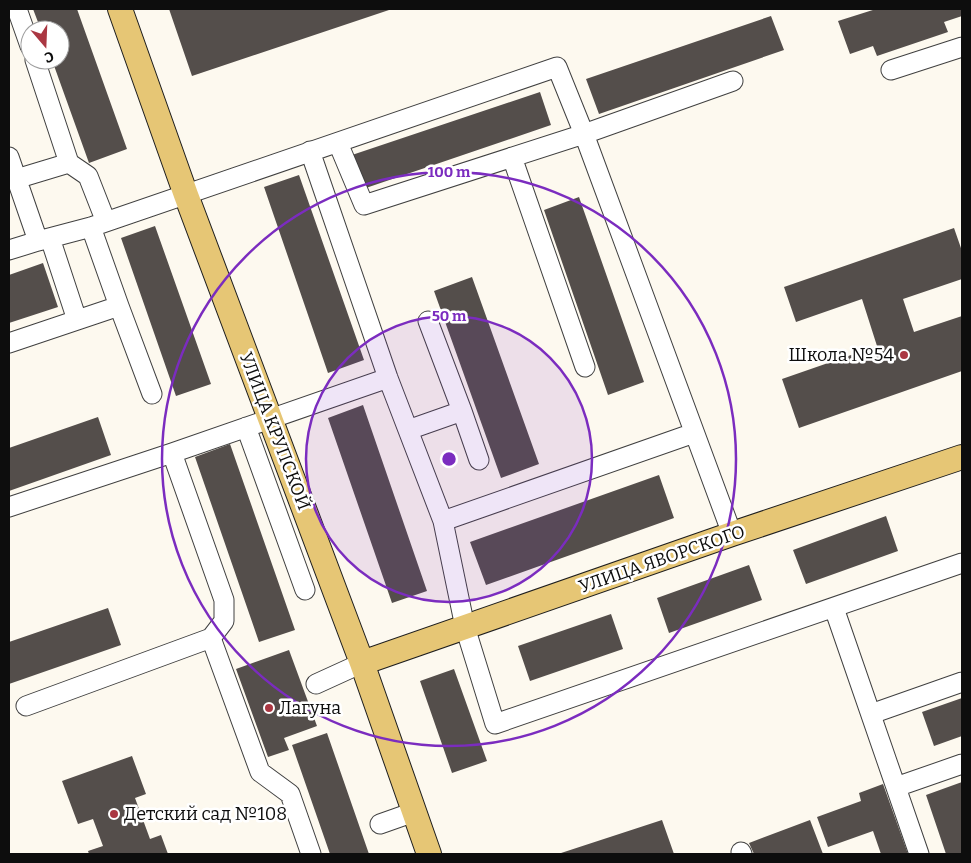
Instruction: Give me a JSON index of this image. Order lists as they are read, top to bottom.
{
  "streets": {
    "main road": ["УЛИЦА КРУПСКОЙ", "УЛИЦА ЯВОРСКОГО"]
  },
  "crossings": [
    ["УЛИЦА КРУПСКОЙ", "УЛИЦА ЯВОРСКОГО"]
  ],
  "places": ["Школа №54", "Лагуна", "Детский сад №108"],
  "north": "bottom",
  "rings": ["100 m", "50 m"]
}
